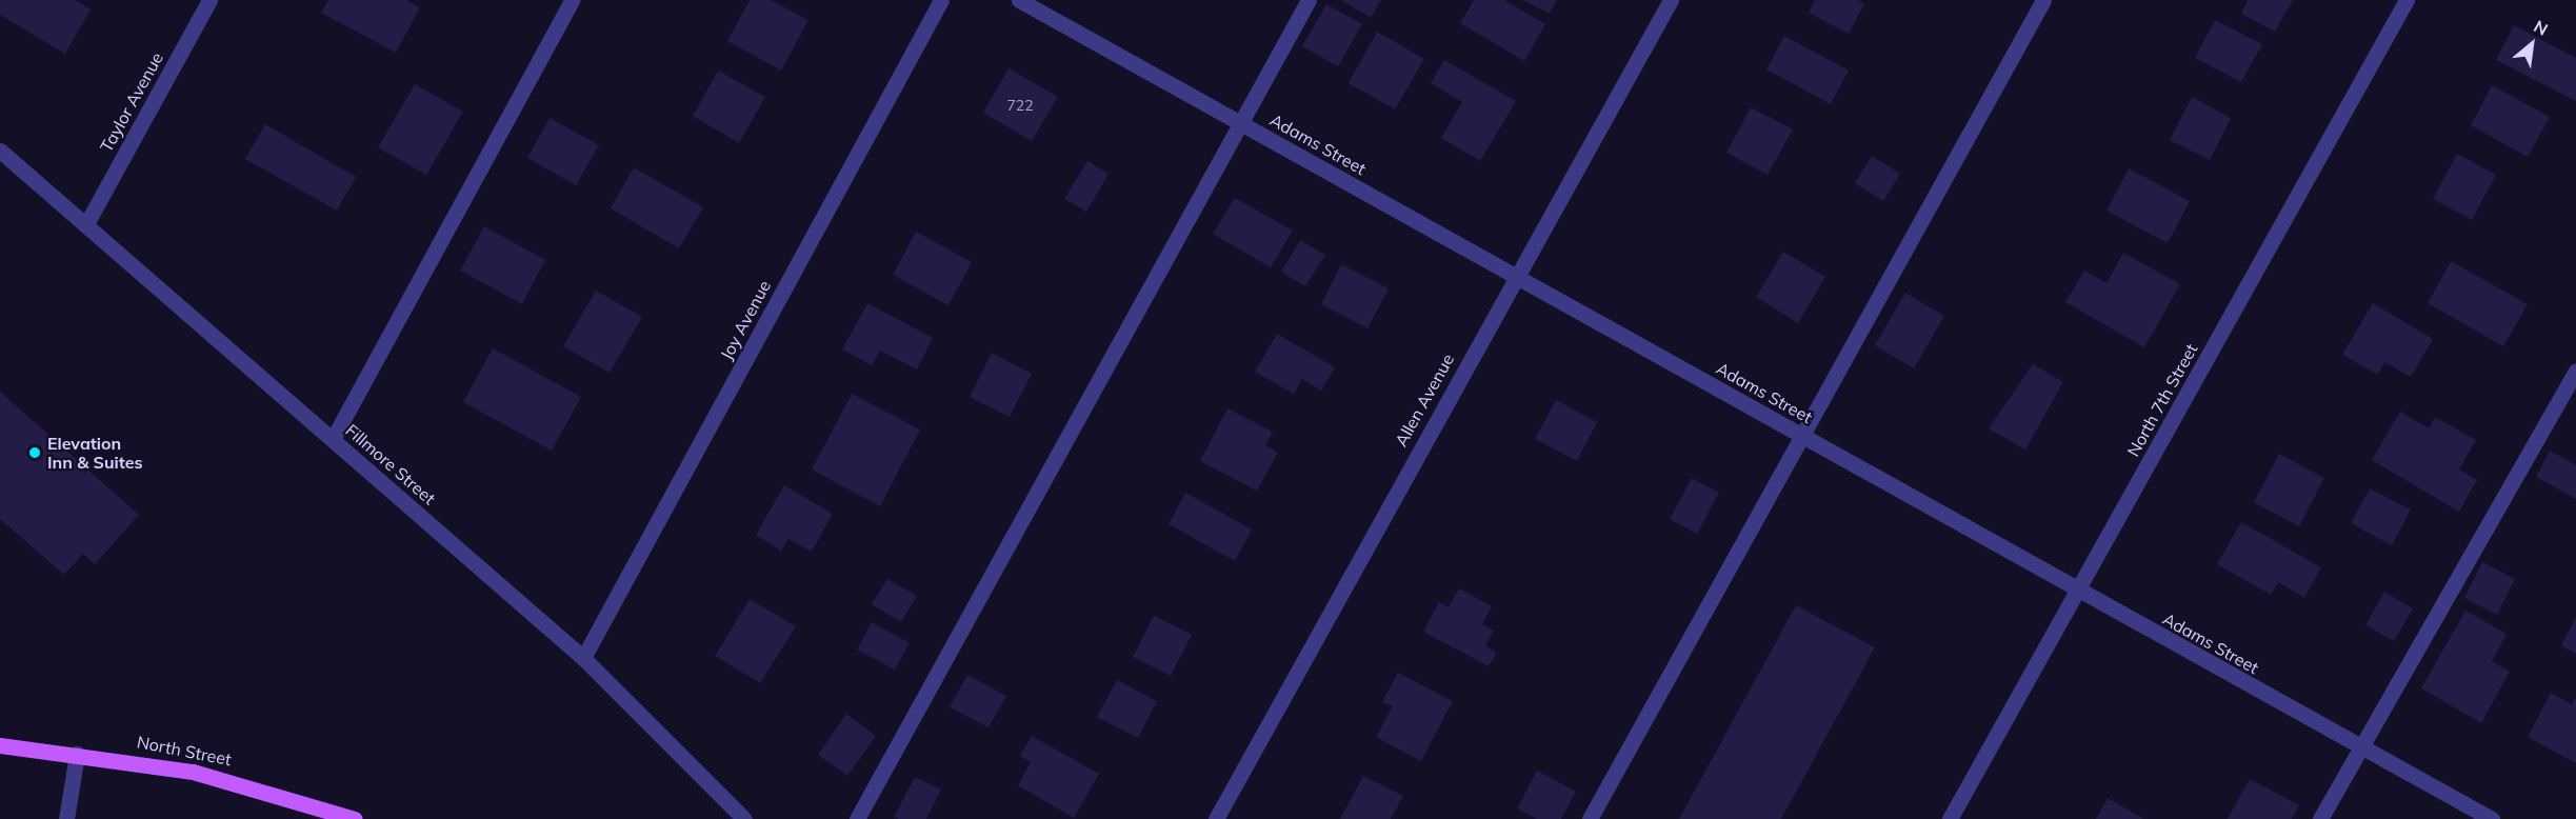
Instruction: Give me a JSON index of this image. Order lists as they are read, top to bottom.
{
  "streets": {
    "main road": ["North Street"],
    "street": [
      "Taylor Avenue",
      "Adams Street",
      "Joy Avenue",
      "Allen Avenue",
      "North 7th Street",
      "Fillmore Street"
    ]
  },
  "crossings": [
    ["Taylor Avenue", "Fillmore Street"],
    ["Adams Street", "Allen Avenue"],
    ["Adams Street", "North 7th Street"],
    ["Joy Avenue", "Fillmore Street"]
  ],
  "places": ["Elevation Inn & Suites"],
  "house_numbers": ["722"],
  "north": "top right"
}
